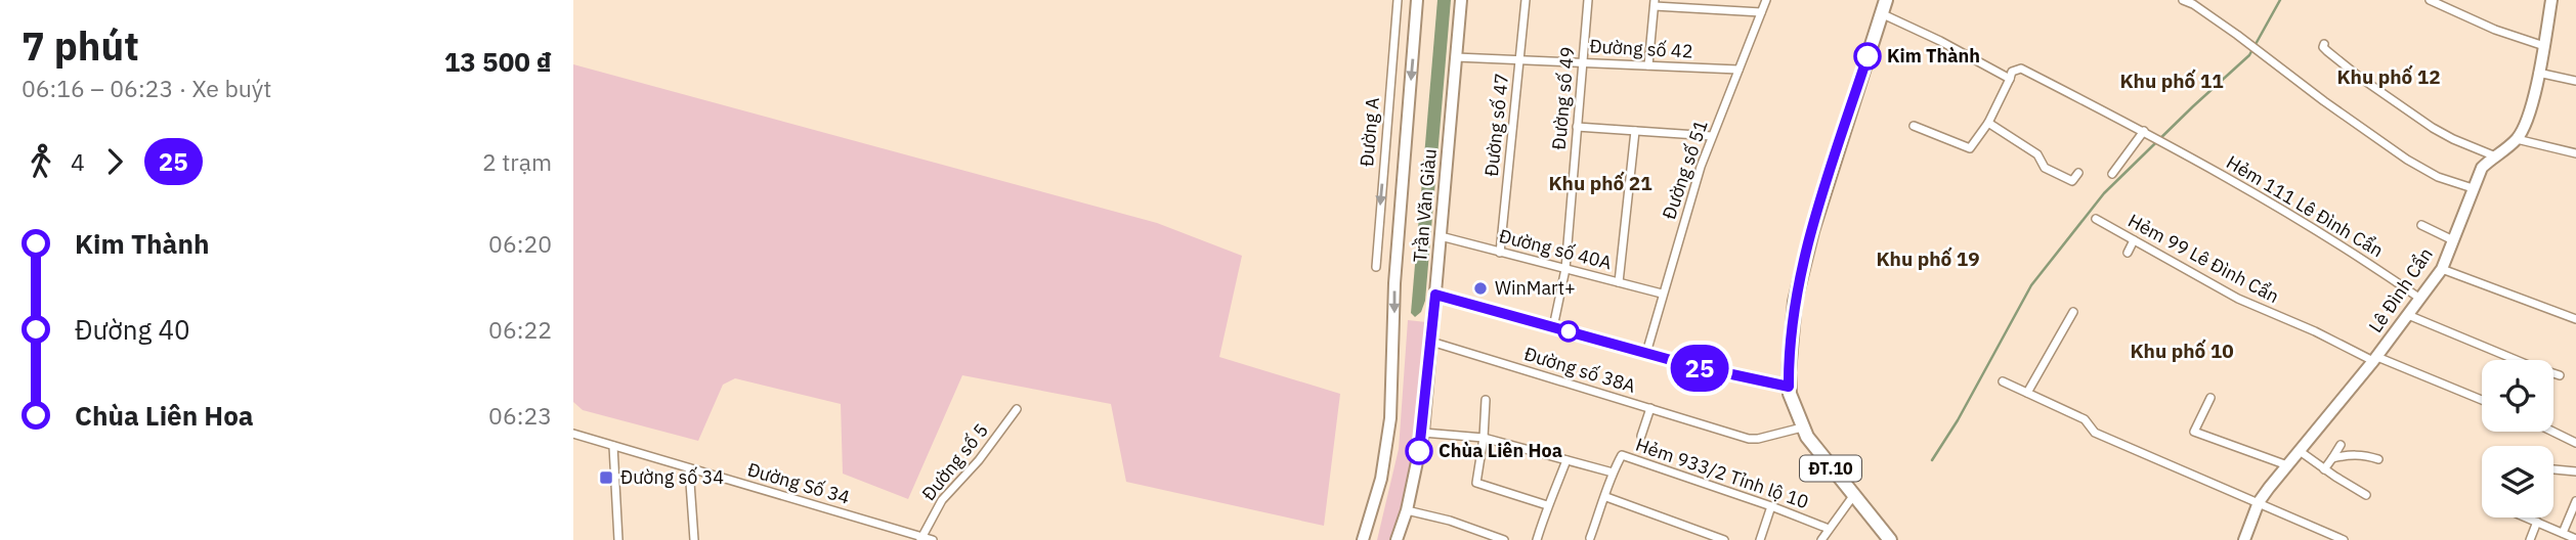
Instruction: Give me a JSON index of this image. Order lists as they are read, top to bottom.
{
  "streets": {
    "main road": ["Trần Văn Giàu", "Lê Đình Cẩn", "ĐT.10"],
    "street": [
      "Đường số 42",
      "Đường số 49",
      "Đường số 47",
      "Đường A",
      "Đường số 51",
      "Hẻm 111 Lê Đình Cẩn",
      "Đường số 40A",
      "Hẻm 99 Lê Đình Cẩn",
      "Đường số 38A",
      "Đường số 5",
      "Hẻm 933/2 Tỉnh lộ 10",
      "Đường Số 34"
    ]
  },
  "crossings": [
    ["Đường số 42", "Đường số 49"],
    ["Đường số 42", "Đường số 47"],
    ["Đường số 42", "Đường số 51"],
    ["Đường số 42", "Trần Văn Giàu"],
    ["Đường số 49", "Đường số 40A"],
    ["Đường số 47", "Đường số 40A"],
    ["Đường số 51", "Đường số 40A"],
    ["Trần Văn Giàu", "Đường số 40A"],
    ["Trần Văn Giàu", "Đường số 38A"],
    ["Hẻm 111 Lê Đình Cẩn", "Lê Đình Cẩn"],
    ["Hẻm 99 Lê Đình Cẩn", "Lê Đình Cẩn"],
    ["Đường số 38A", "ĐT.10"],
    ["Đường số 5", "Đường Số 34"]
  ],
  "one_way": ["Đường A"],
  "districts": [
    "Khu phố 12",
    "Khu phố 11",
    "Khu phố 21",
    "Khu phố 19",
    "Khu phố 10"
  ],
  "places": {
    "other": ["Kim Thành", "WinMart+", "Chùa Liên Hoa"],
    "transit": ["Đường số 34"]
  },
  "lines": ["bus line 25"],
  "page": {
    "heading": ["7 phút", "06:16 – 06:23 · Xe buýt", "13 500 ₫"],
    "on_map": "25",
    "legs": ["4", "25", "2 trạm"],
    "list": [
      {
        "name": "Kim Thành",
        "value": "06:20"
      },
      {
        "name": "Đường 40",
        "value": "06:22"
      },
      {
        "name": "Chùa Liên Hoa",
        "value": "06:23"
      }
    ]
  }
}
